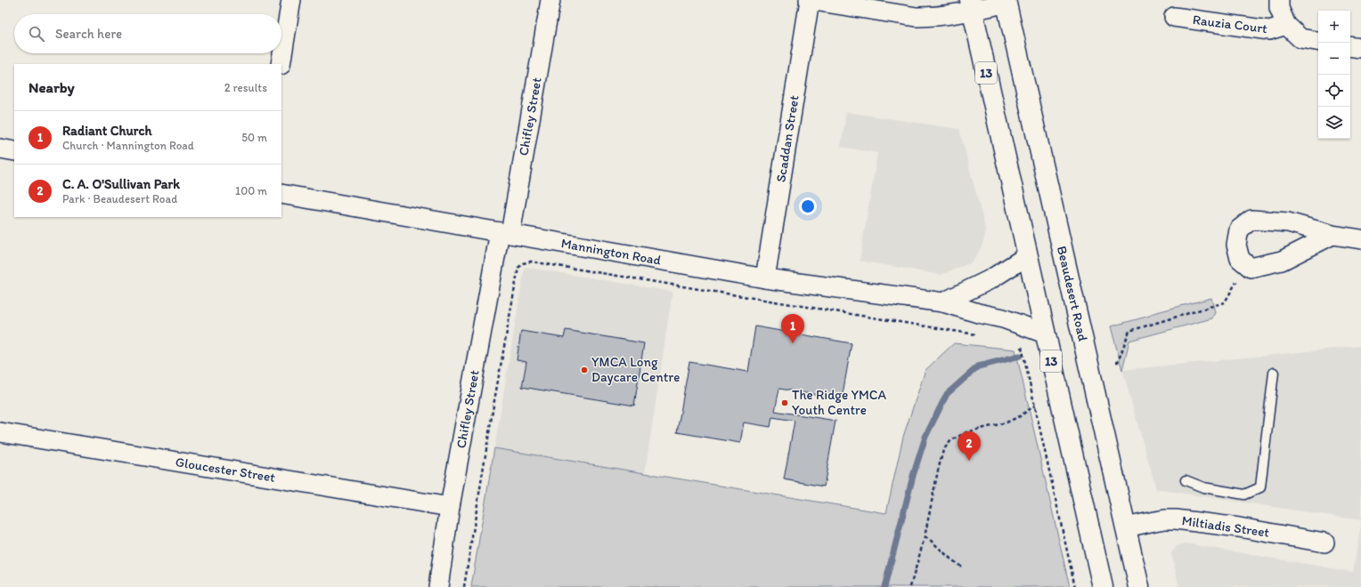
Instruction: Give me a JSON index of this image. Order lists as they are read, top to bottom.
{
  "streets": {
    "highway": ["13", "Beaudesert Road"],
    "street": [
      "Rauzia Court",
      "Chifley Street",
      "Scaddan Street",
      "Mannington Road",
      "Gloucester Street",
      "Miltiadis Street"
    ]
  },
  "crossings": [
    ["13", "Mannington Road"],
    ["Chifley Street", "Mannington Road"],
    ["Chifley Street", "Gloucester Street"],
    ["Scaddan Street", "Mannington Road"],
    ["Beaudesert Road", "Miltiadis Street"]
  ],
  "places": ["YMCA Long Daycare Centre", "The Ridge YMCA Youth Centre"],
  "page": {
    "map_buttons": ["+", "−"],
    "search": "Search here",
    "heading": ["Nearby", "2 results"],
    "list": [
      {
        "mark": "1",
        "name": "Radiant Church",
        "note": "Church · Mannington Road",
        "value": "50 m"
      },
      {
        "mark": "2",
        "name": "C. A. O'Sullivan Park",
        "note": "Park · Beaudesert Road",
        "value": "100 m"
      }
    ],
    "pins": ["1", "2"]
  }
}
